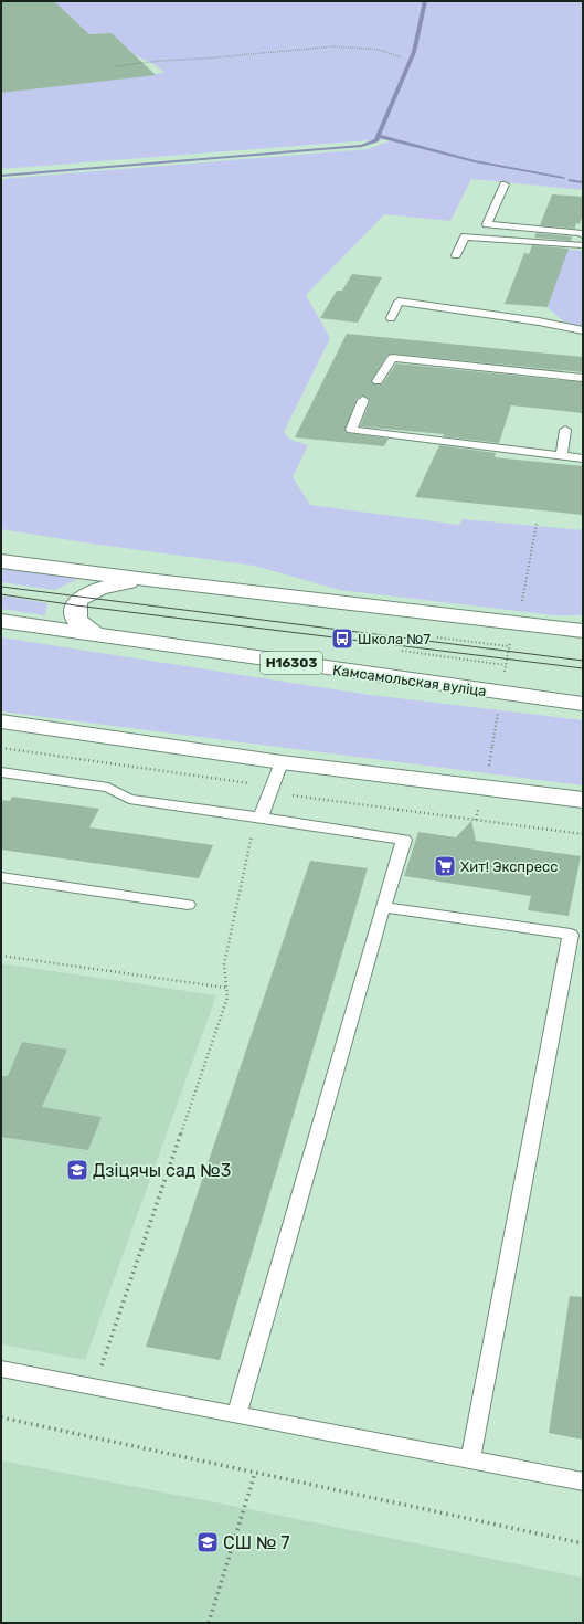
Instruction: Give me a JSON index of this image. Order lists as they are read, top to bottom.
{
  "streets": {
    "main road": ["Н16303", "Камсамольская вуліца"]
  },
  "places": {
    "bus stop": ["Школа №7"],
    "supermarket": ["Хит! Экспресс"],
    "school or university": ["Дзіцячы сад №3", "СШ № 7"]
  }
}
